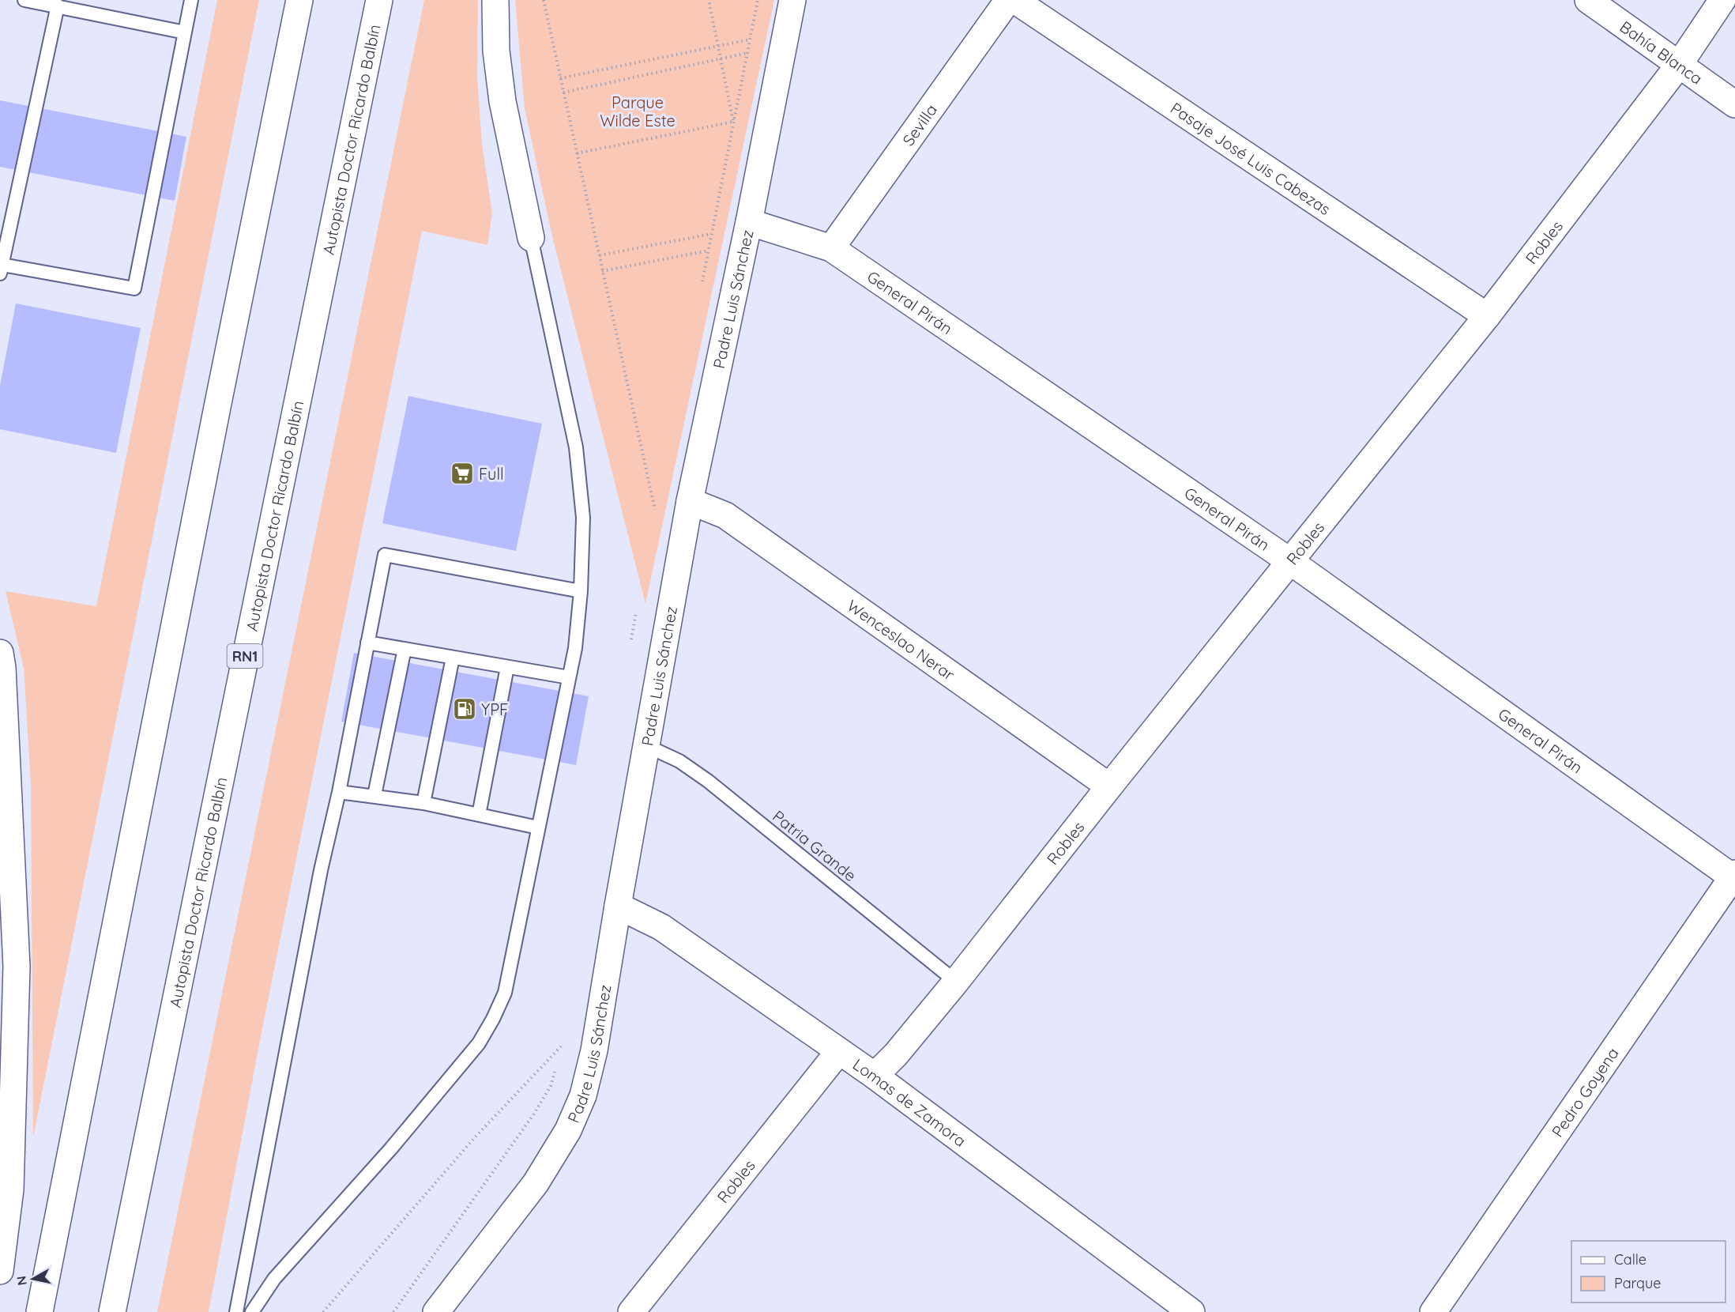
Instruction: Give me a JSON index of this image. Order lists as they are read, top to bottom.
{
  "streets": {
    "main road": [
      "Bahía Blanca",
      "Sevilla",
      "Autopista Doctor Ricardo Balbín",
      "Pasaje José Luis Cabezas",
      "Robles",
      "Padre Luis Sánchez",
      "General Pirán",
      "Wenceslao Nerar",
      "RN1",
      "Pedro Goyena",
      "Lomas de Zamora"
    ],
    "lane": ["Patria Grande"]
  },
  "crossings": [
    ["Bahía Blanca", "Robles"],
    ["Sevilla", "General Pirán"],
    ["Pasaje José Luis Cabezas", "Robles"],
    ["Robles", "General Pirán"],
    ["Robles", "Wenceslao Nerar"],
    ["Robles", "Patria Grande"],
    ["Robles", "Lomas de Zamora"],
    ["Padre Luis Sánchez", "General Pirán"],
    ["Padre Luis Sánchez", "Wenceslao Nerar"],
    ["Padre Luis Sánchez", "Patria Grande"],
    ["Padre Luis Sánchez", "Lomas de Zamora"],
    ["General Pirán", "Pedro Goyena"]
  ],
  "parks": ["Parque Wilde Este"],
  "places": {
    "supermarket": ["Full"],
    "fuel station": ["YPF"]
  },
  "legend": ["Calle", "Parque"],
  "north": "left"
}
